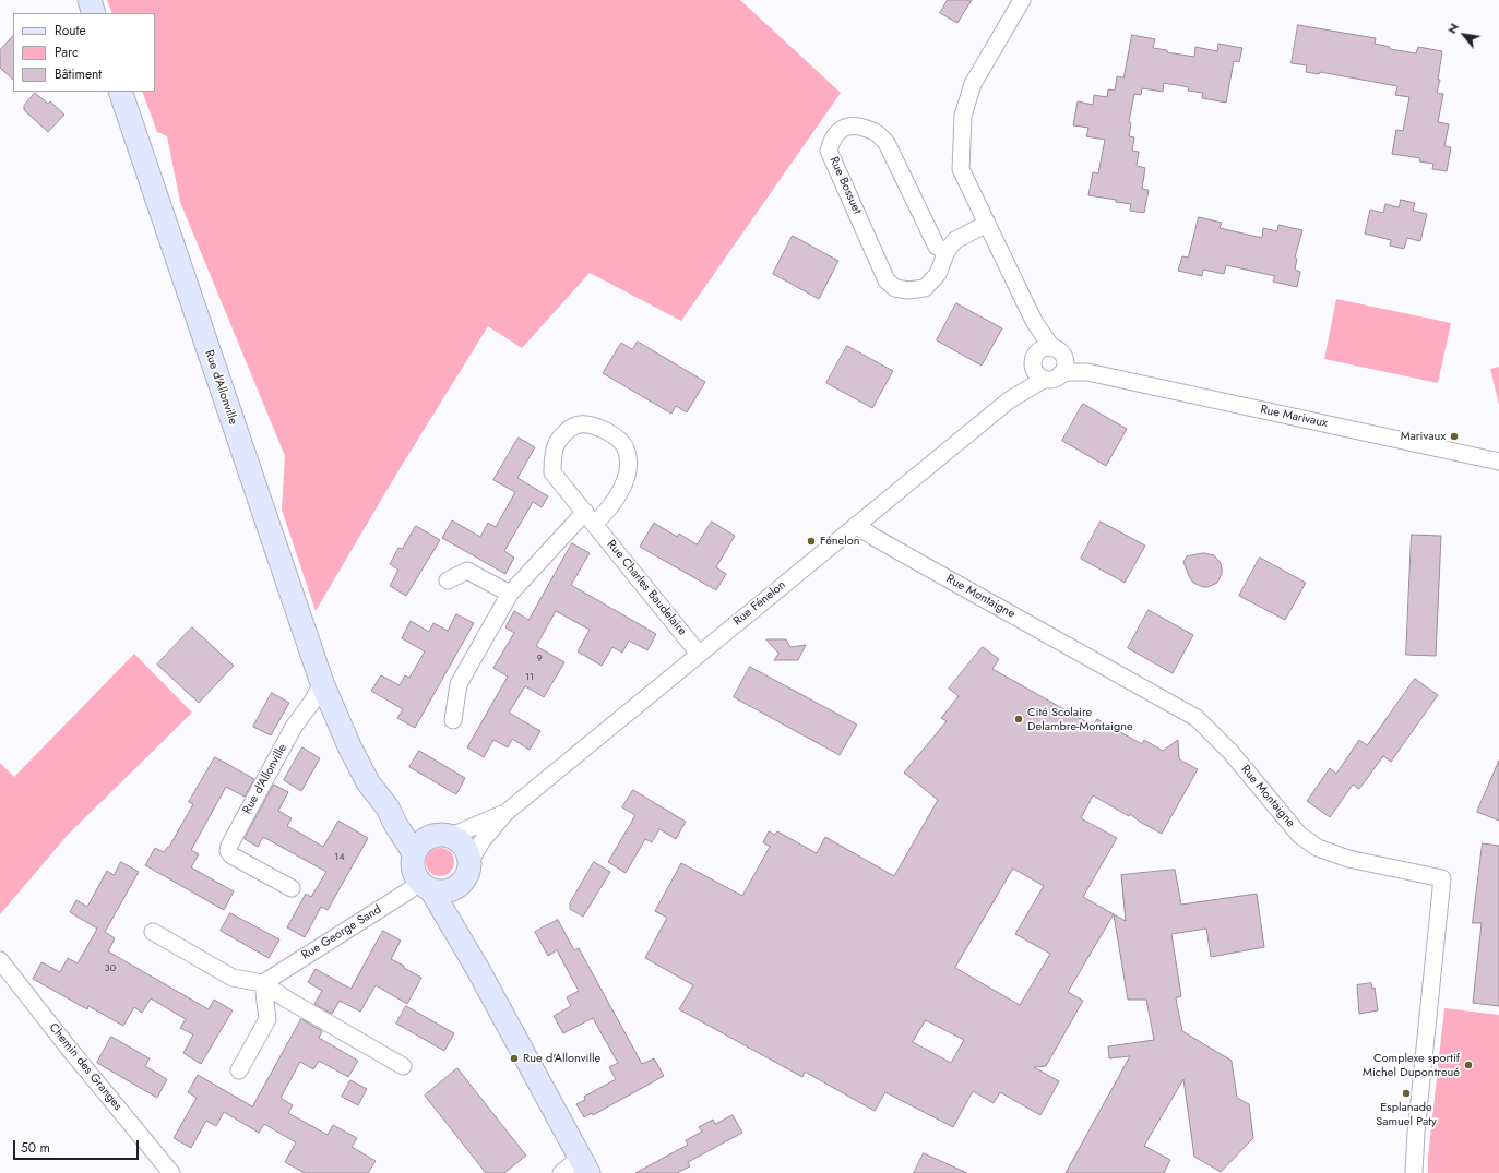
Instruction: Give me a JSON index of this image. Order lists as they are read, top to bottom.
{
  "streets": {
    "main road": ["Rue d'Allonville"],
    "street": [
      "Rue Bossuet",
      "Rue Marivaux",
      "Rue Charles Baudelaire",
      "Rue Montaigne",
      "Rue Fénelon",
      "Rue George Sand",
      "Chemin des Granges"
    ]
  },
  "crossings": [
    ["Rue d'Allonville", "Rue Fénelon"],
    ["Rue d'Allonville", "Rue George Sand"],
    ["Rue Marivaux", "Rue Fénelon"],
    ["Rue Charles Baudelaire", "Rue Fénelon"],
    ["Rue Montaigne", "Rue Fénelon"],
    ["Rue Fénelon", "Rue George Sand"]
  ],
  "places": [
    "Marivaux",
    "Fénelon",
    "Cité Scolaire Delambre-Montaigne",
    "Rue d'Allonville",
    "Complexe sportif Michel Dupontreué",
    "Esplanade Samuel Paty"
  ],
  "house_numbers": [
    "9",
    "11",
    "14",
    "30"
  ],
  "legend": ["Route", "Parc", "Bâtiment"],
  "scale_bar": "50 m",
  "north": "top left"
}
